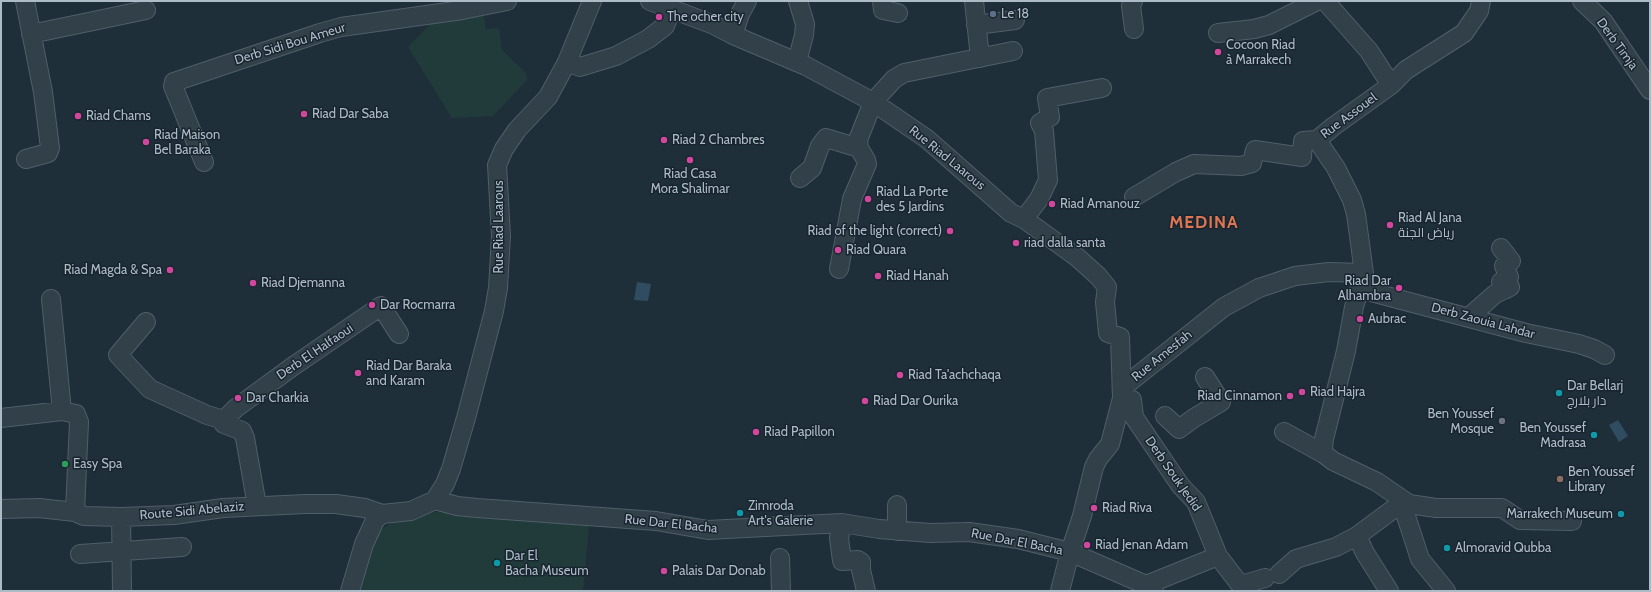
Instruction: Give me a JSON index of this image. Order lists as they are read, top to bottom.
{
  "streets": {
    "street": [
      "Derb Sidi Bou Ameur",
      "Derb Timja",
      "Rue Assouel",
      "Rue Riad Laarous",
      "Derb Zaouia Lahdar",
      "Derb El Halfaoui",
      "Rue Amesfah",
      "Derb Souk Jedid",
      "Route Sidi Abelaziz",
      "Rue Dar El Bacha"
    ]
  },
  "crossings": [
    ["Rue Assouel", "Derb Zaouia Lahdar"],
    ["Rue Assouel", "Rue Amesfah"],
    ["Rue Riad Laarous", "Rue Amesfah"],
    ["Rue Riad Laarous", "Derb Souk Jedid"],
    ["Rue Riad Laarous", "Rue Dar El Bacha"],
    ["Derb Zaouia Lahdar", "Rue Amesfah"],
    ["Rue Amesfah", "Derb Souk Jedid"]
  ],
  "districts": ["MEDINA"],
  "places": [
    "Le 18",
    "The ocher city",
    "Cocoon Riad à Marrakech",
    "Riad Dar Saba",
    "Riad Chams",
    "Riad 2 Chambres",
    "Riad Maison Bel Baraka",
    "Riad Casa Mora Shalimar",
    "Riad La Porte des 5 Jardins",
    "Riad Amanouz",
    "Riad Al Jana رياض الجنة",
    "Riad of the light (correct)",
    "riad dalla santa",
    "Riad Quara",
    "Riad Magda & Spa",
    "Riad Hanah",
    "Riad Djemanna",
    "Riad Dar Alhambra",
    "Dar Rocmarra",
    "Aubrac",
    "Riad Dar Baraka and Karam",
    "Riad Ta'achchaqa",
    "Riad Hajra",
    "Dar Bellarj دار بلارج",
    "Riad Cinnamon",
    "Dar Charkia",
    "Riad Dar Ourika",
    "Ben Youssef Mosque",
    "Riad Papillon",
    "Ben Youssef Madrasa",
    "Easy Spa",
    "Ben Youssef Library",
    "Riad Riva",
    "Zimroda Art's Galerie",
    "Marrakech Museum",
    "Riad Jenan Adam",
    "Almoravid Qubba",
    "Dar El Bacha Museum",
    "Palais Dar Donab"
  ]
}
